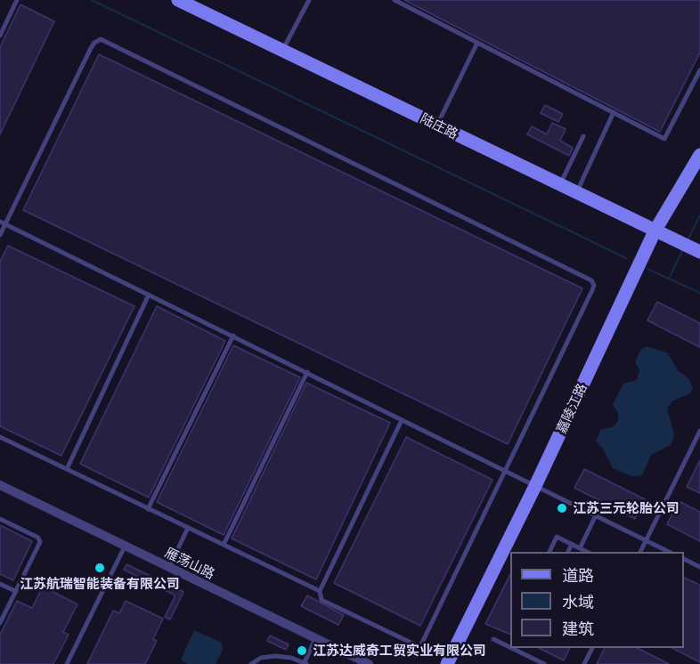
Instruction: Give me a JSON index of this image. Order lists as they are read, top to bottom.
{
  "streets": {
    "street": ["陆庄路", "嘉陵江路", "雁荡山路"]
  },
  "crossings": [
    ["陆庄路", "嘉陵江路"]
  ],
  "places": ["江苏三元轮胎公司", "江苏航瑞智能装备有限公司", "江苏达威奇工贸实业有限公司"],
  "legend": ["道路", "水域", "建筑"]
}
